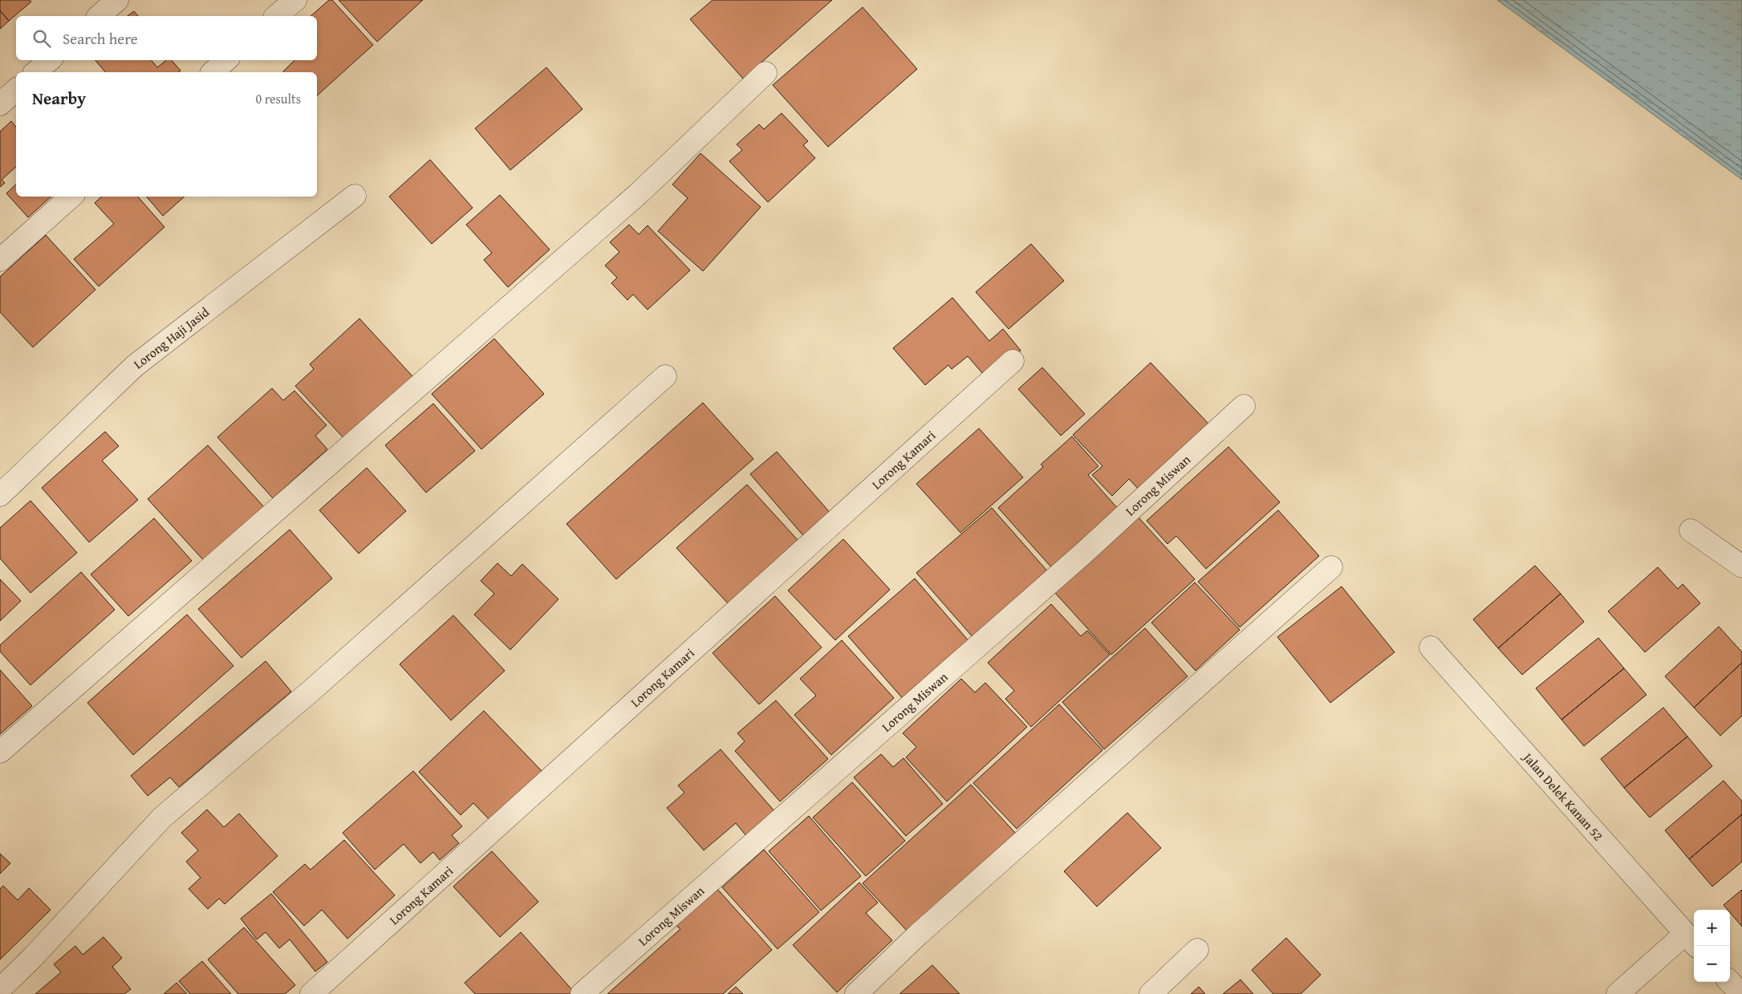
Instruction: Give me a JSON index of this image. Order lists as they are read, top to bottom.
{
  "streets": {
    "street": [
      "Lorong Haji Jasid",
      "Lorong Kamari",
      "Lorong Miswan",
      "Jalan Delek Kanan 52"
    ]
  },
  "page": {
    "search": "Search here",
    "heading": ["Nearby", "0 results"],
    "map_buttons": ["+", "−"]
  }
}
